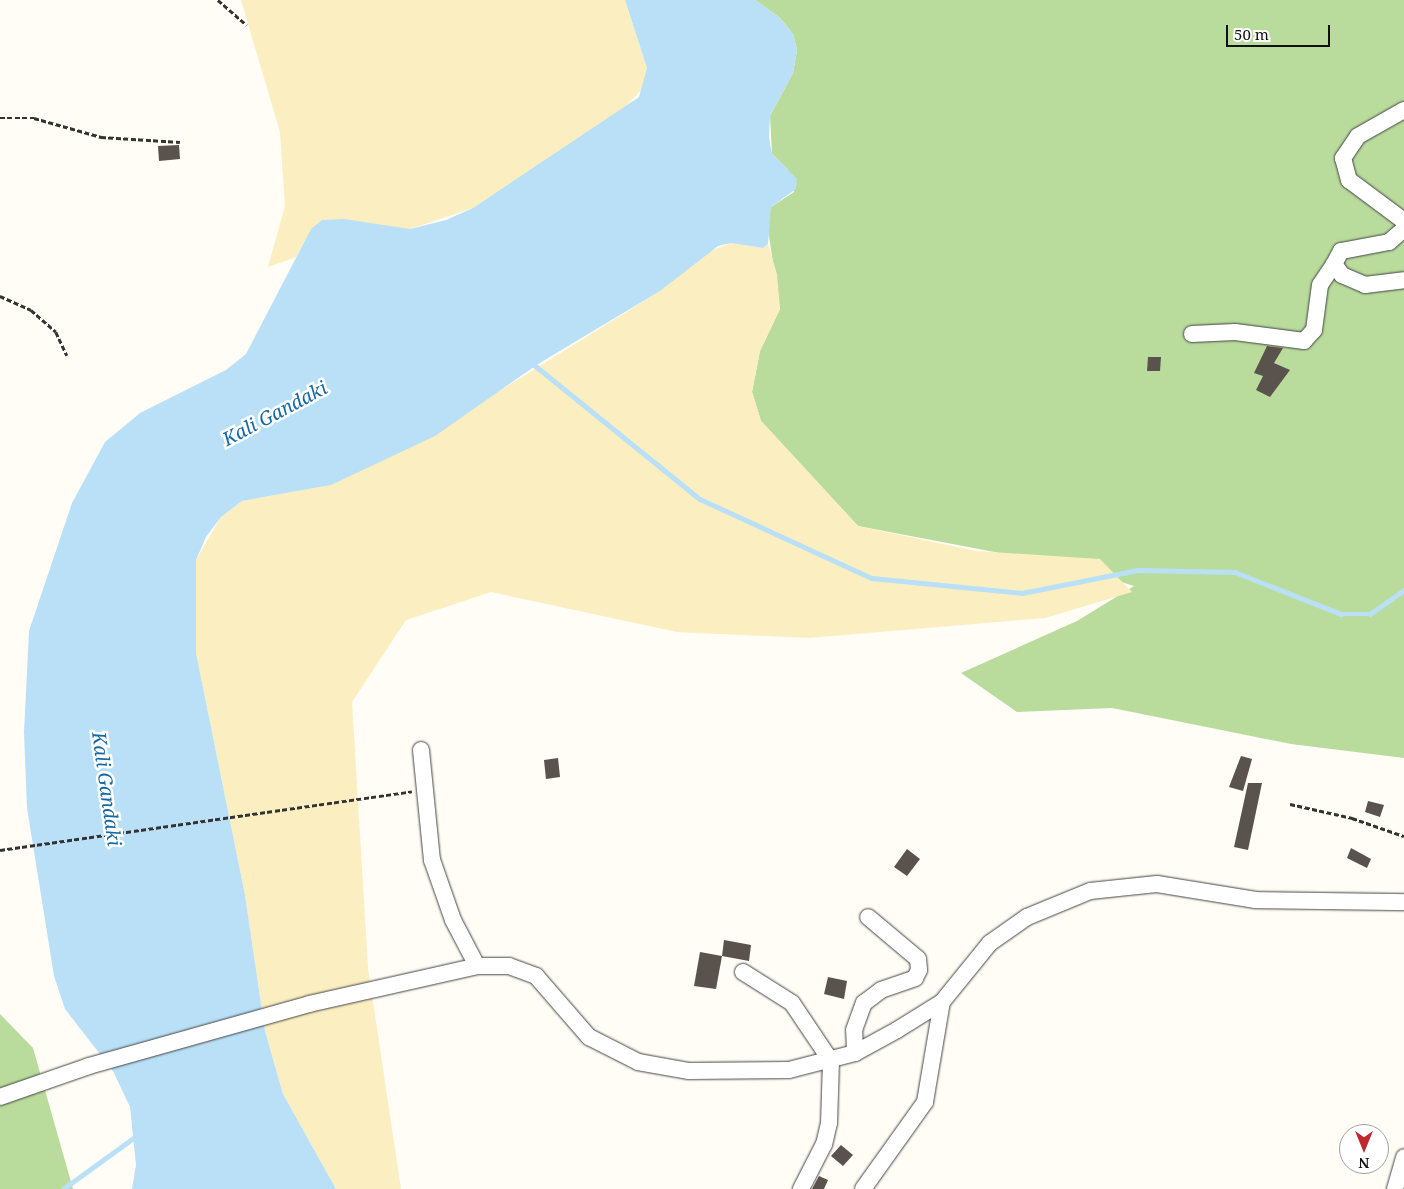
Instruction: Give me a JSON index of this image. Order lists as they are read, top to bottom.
{
  "water": ["Kali Gandaki"],
  "scale_bar": "50 m",
  "north": "bottom"
}
